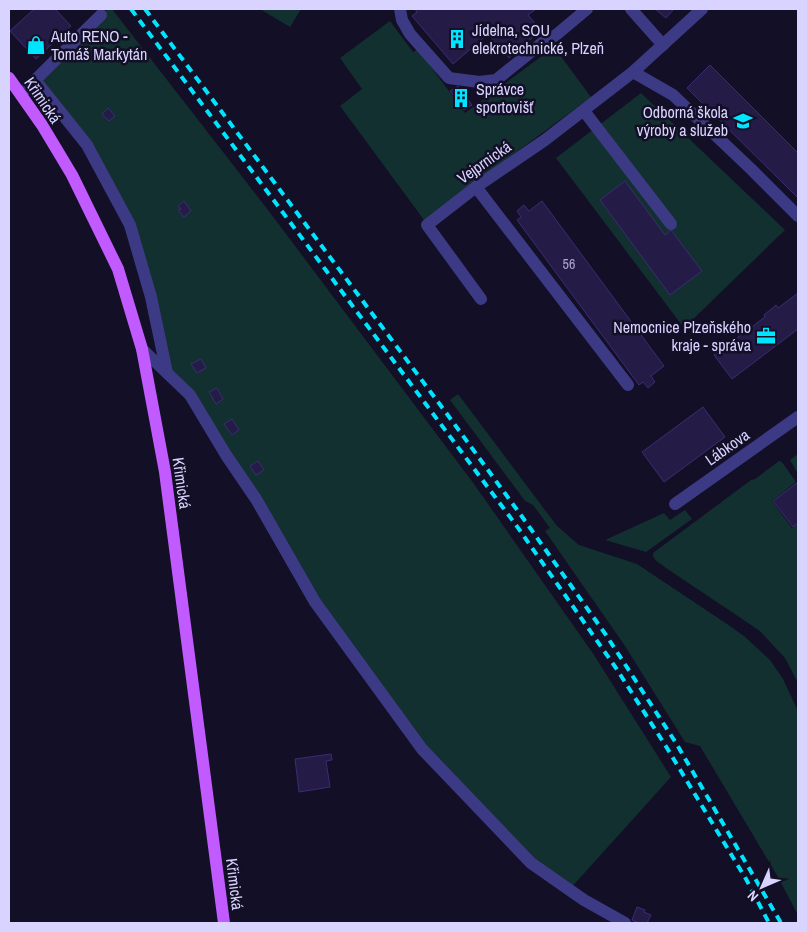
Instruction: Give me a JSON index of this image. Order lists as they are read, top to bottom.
{
  "streets": {
    "main road": ["Křimická"],
    "street": ["Vejprnická", "Lábkova"]
  },
  "places": {
    "building": ["Jídelna, SOU elekrotechnické, Plzeň", "Správce sportovišť"],
    "shop": ["Auto RENO - Tomáš Markytán"],
    "school or university": ["Odborná škola výroby a služeb"],
    "office": ["Nemocnice Plzeňského kraje - správa"]
  },
  "house_numbers": ["56"],
  "north": "bottom left"
}
